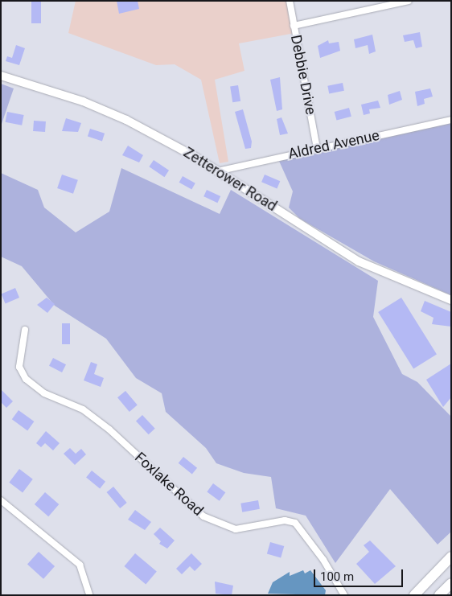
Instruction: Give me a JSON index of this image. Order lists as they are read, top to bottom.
{
  "streets": {
    "street": [
      "Debbie Drive",
      "Aldred Avenue",
      "Zetterower Road",
      "Foxlake Road"
    ]
  },
  "crossings": [
    ["Debbie Drive", "Aldred Avenue"],
    ["Aldred Avenue", "Zetterower Road"]
  ],
  "scale_bar": "100 m"
}
